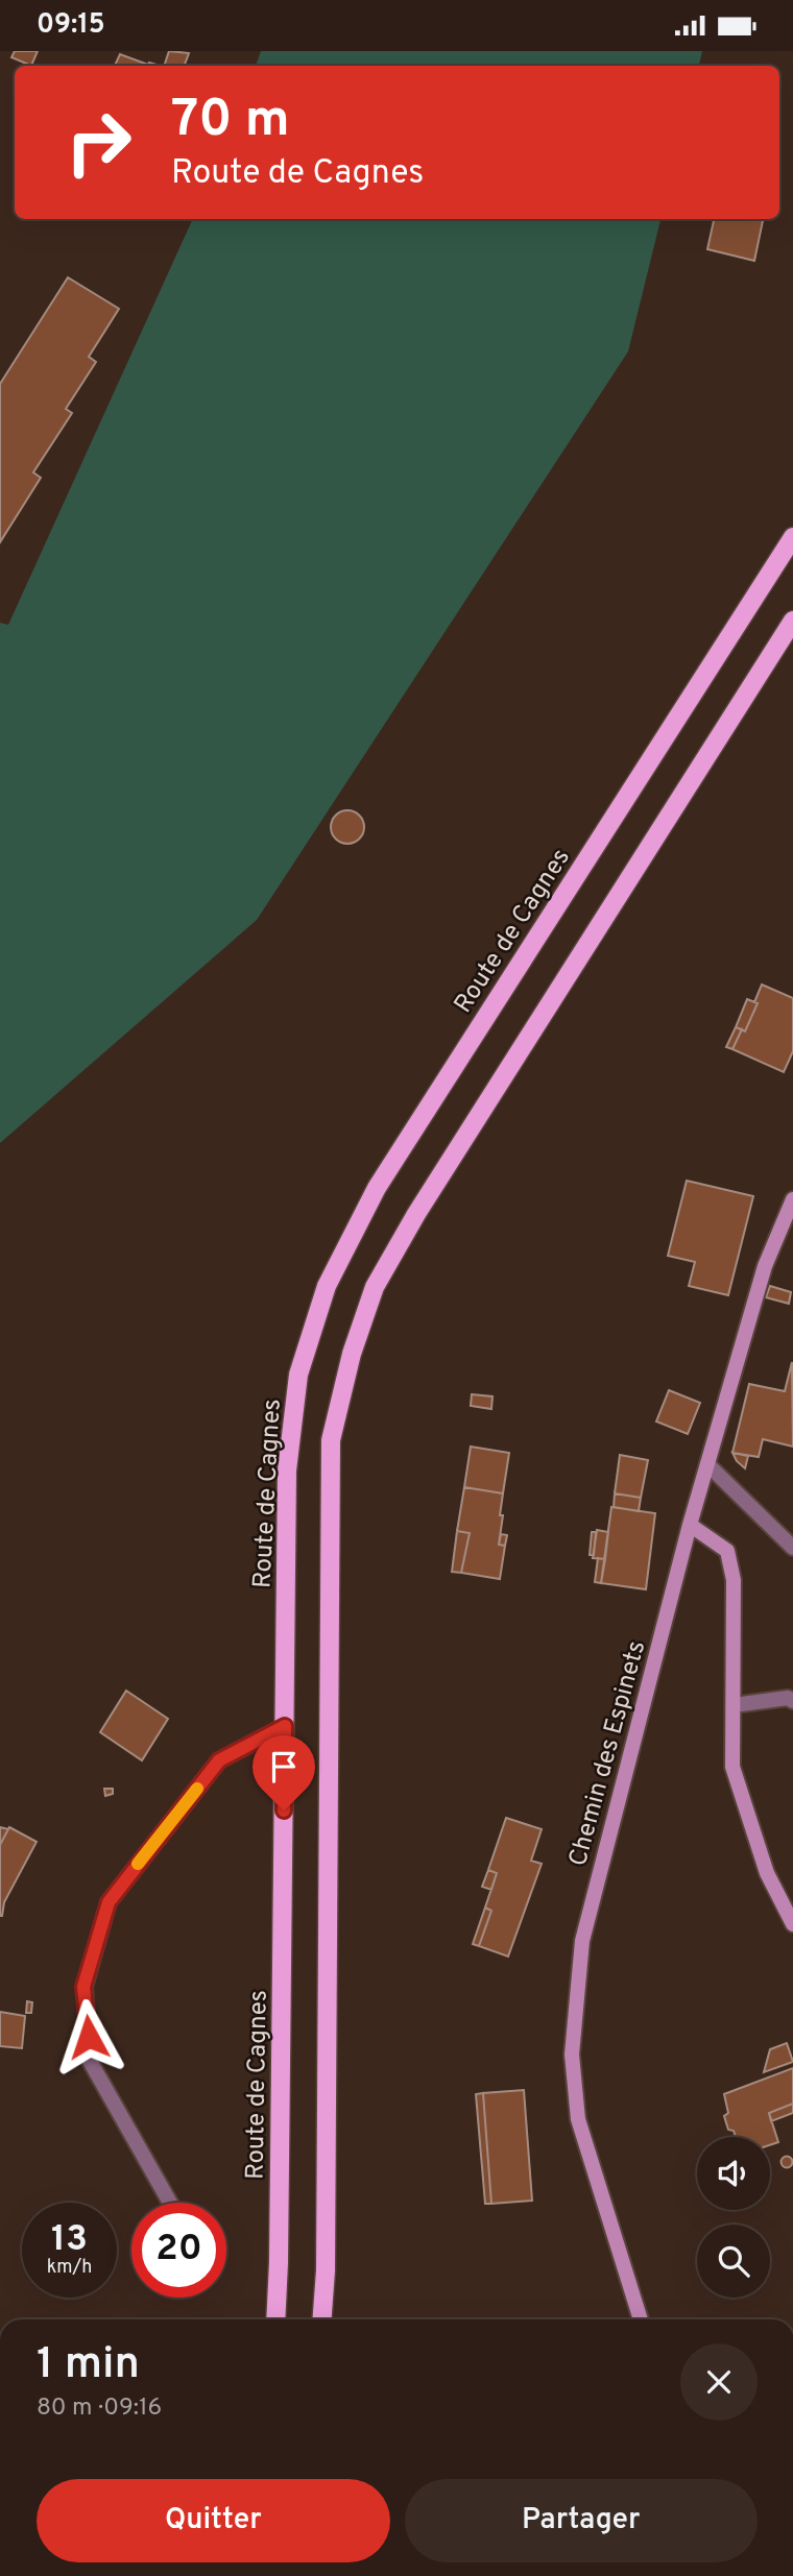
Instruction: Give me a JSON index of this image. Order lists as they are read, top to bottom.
{
  "streets": {
    "main road": ["Route de Cagnes"],
    "street": ["Chemin des Espinets"]
  },
  "page": {
    "status": "09:15",
    "turn": ["70 m", "Route de Cagnes"],
    "speed": "13 km/h",
    "limit": "20",
    "heading": ["1 min", "80 m · 09:16"],
    "buttons": ["Quitter", "Partager"]
  }
}
